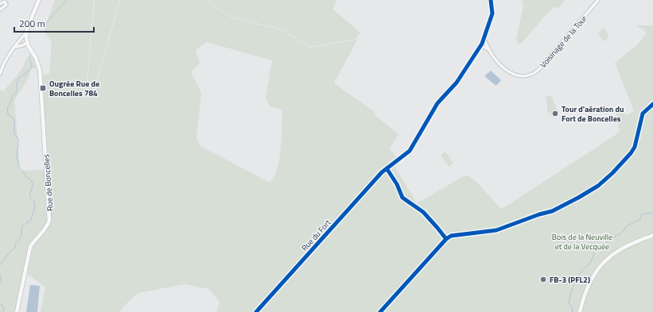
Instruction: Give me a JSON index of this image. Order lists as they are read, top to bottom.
{
  "streets": {
    "main road": ["Rue de Boncelles"],
    "street": ["Voisinage de la Tour", "Rue du Fort"]
  },
  "crossings": [
    ["Voisinage de la Tour", "Rue du Fort"]
  ],
  "parks": ["Bois de la Neuville et de la Vecquée"],
  "places": {
    "transit": ["Ougrée Rue de Boncelles 784"],
    "other": ["Tour d'aération du Fort de Boncelles", "FB-3 (PFL2)"]
  },
  "scale_bar": "200 m"
}
